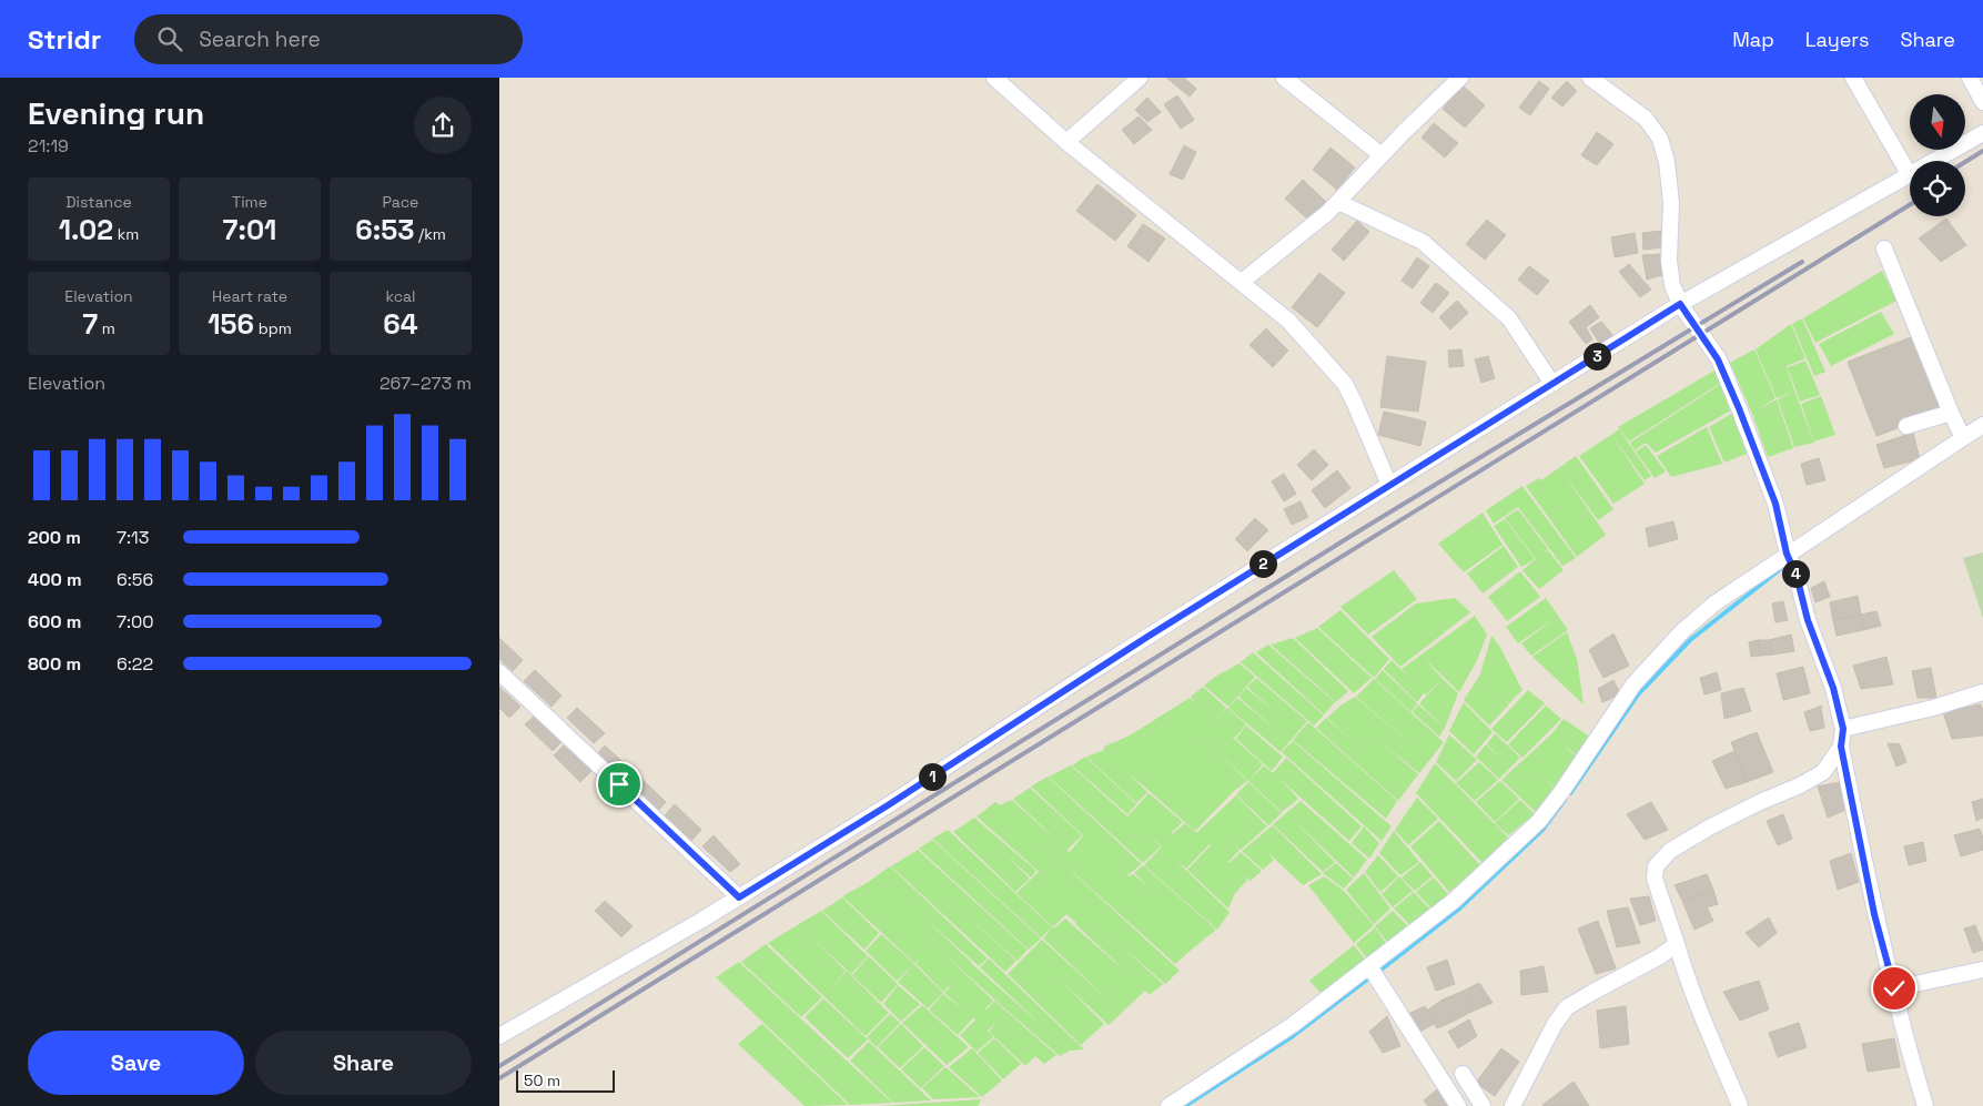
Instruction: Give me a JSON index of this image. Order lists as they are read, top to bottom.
{
  "scale_bar": "50 m",
  "north": "bottom",
  "page": {
    "header": "Stridr",
    "search": "Search here",
    "nav": ["Map", "Layers", "Share"],
    "heading": ["Evening run", "21:19"],
    "stats": [
      ["Distance", "1.02 km"],
      ["Time", "7:01"],
      ["Pace", "6:53 /km"],
      ["Elevation", "7 m"],
      ["Heart rate", "156 bpm"],
      ["kcal", "64"]
    ],
    "pins": [
      "3",
      "2",
      "4",
      "1"
    ],
    "chart": ["Elevation", "267–273 m"],
    "list": [
      {
        "name": "200 m",
        "note": "7:13"
      },
      {
        "name": "400 m",
        "note": "6:56"
      },
      {
        "name": "600 m",
        "note": "7:00"
      },
      {
        "name": "800 m",
        "note": "6:22"
      }
    ],
    "buttons": ["Save", "Share"],
    "scale": "50 m"
  }
}
